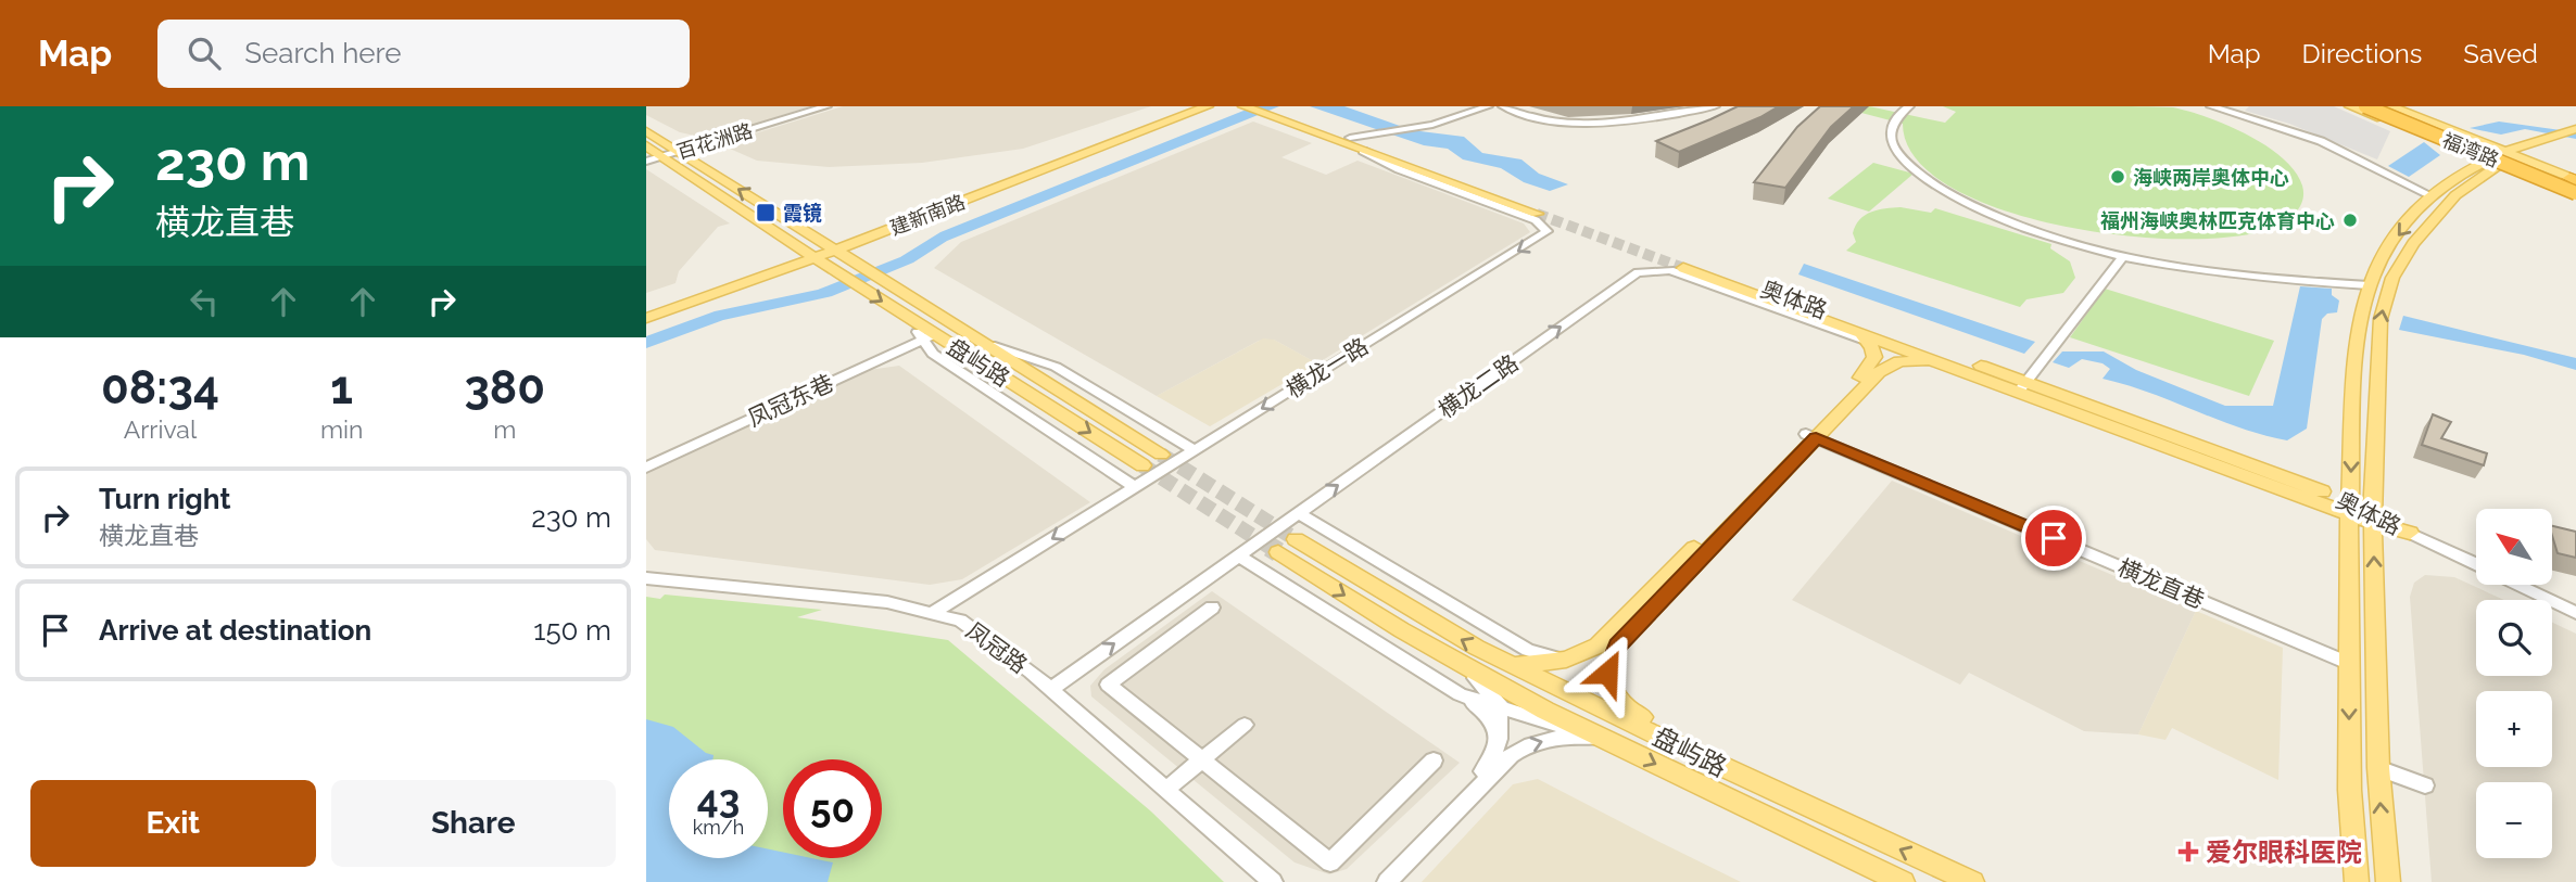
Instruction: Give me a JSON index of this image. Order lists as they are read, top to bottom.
{
  "streets": {
    "highway": ["福湾路"],
    "main road": ["建新南路", "奥体路", "盘屿路"],
    "street": [
      "百花洲路",
      "横龙一路",
      "横龙二路",
      "凤冠东巷",
      "横龙直巷",
      "凤冠路"
    ]
  },
  "crossings": [
    ["百花洲路", "盘屿路"],
    ["建新南路", "盘屿路"],
    ["奥体路", "横龙二路"],
    ["盘屿路", "凤冠东巷"],
    ["横龙一路", "凤冠路"],
    ["横龙二路", "凤冠路"]
  ],
  "one_way": ["横龙二路"],
  "places": {
    "other": ["海峡两岸奥体中心", "福州海峡奥林匹克体育中心"],
    "transit": ["霞镜"],
    "health": ["爱尔眼科医院"]
  },
  "north": "top left",
  "page": {
    "header": "Map",
    "search": "Search here",
    "nav": ["Map", "Directions", "Saved"],
    "turn": ["230 m", "横龙直巷"],
    "eta": [
      "08:34",
      "Arrival",
      "1",
      "min",
      "380",
      "m"
    ],
    "list": [
      {
        "name": "Turn right",
        "note": "横龙直巷",
        "value": "230 m"
      },
      {
        "name": "Arrive at destination",
        "value": "150 m"
      }
    ],
    "map_buttons": ["+", "−"],
    "speed": "43 km/h",
    "limit": "50",
    "buttons": ["Exit", "Share"]
  }
}
